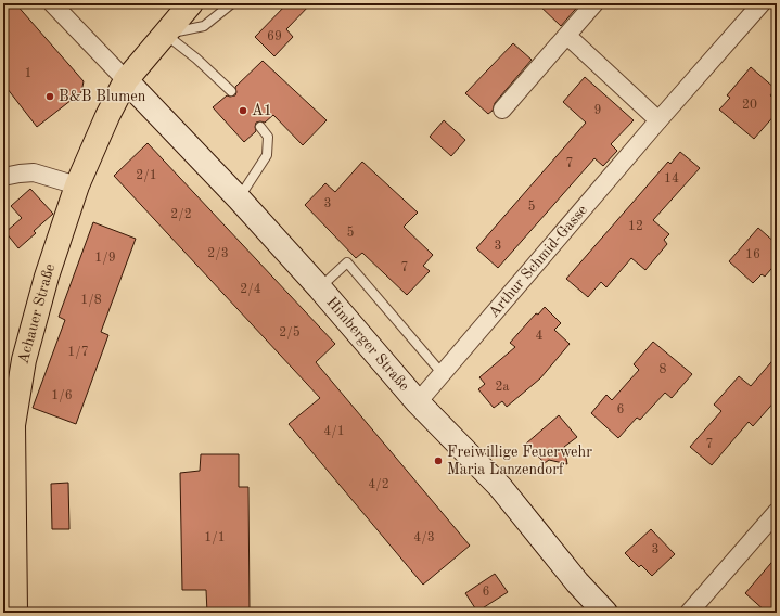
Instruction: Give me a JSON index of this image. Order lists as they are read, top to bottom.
{
  "streets": {
    "main road": ["Achauer Straße"],
    "street": ["Arthur Schmid-Gasse", "Himberger Straße"]
  },
  "crossings": [
    ["Arthur Schmid-Gasse", "Himberger Straße"],
    ["Achauer Straße", "Himberger Straße"]
  ],
  "places": ["B&B Blumen", "A1", "Freiwillige Feuerwehr Maria Lanzendorf"],
  "house_numbers": [
    "69",
    "1",
    "20",
    "9",
    "7",
    "2/1",
    "14",
    "3",
    "5",
    "2/2",
    "12",
    "5",
    "3",
    "2/3",
    "16",
    "1/9",
    "7",
    "2/4",
    "1/8",
    "2/5",
    "4",
    "1/7",
    "8",
    "2a",
    "1/6",
    "6",
    "4/1",
    "7",
    "4/2",
    "1/1",
    "4/3",
    "3",
    "6"
  ]
}
